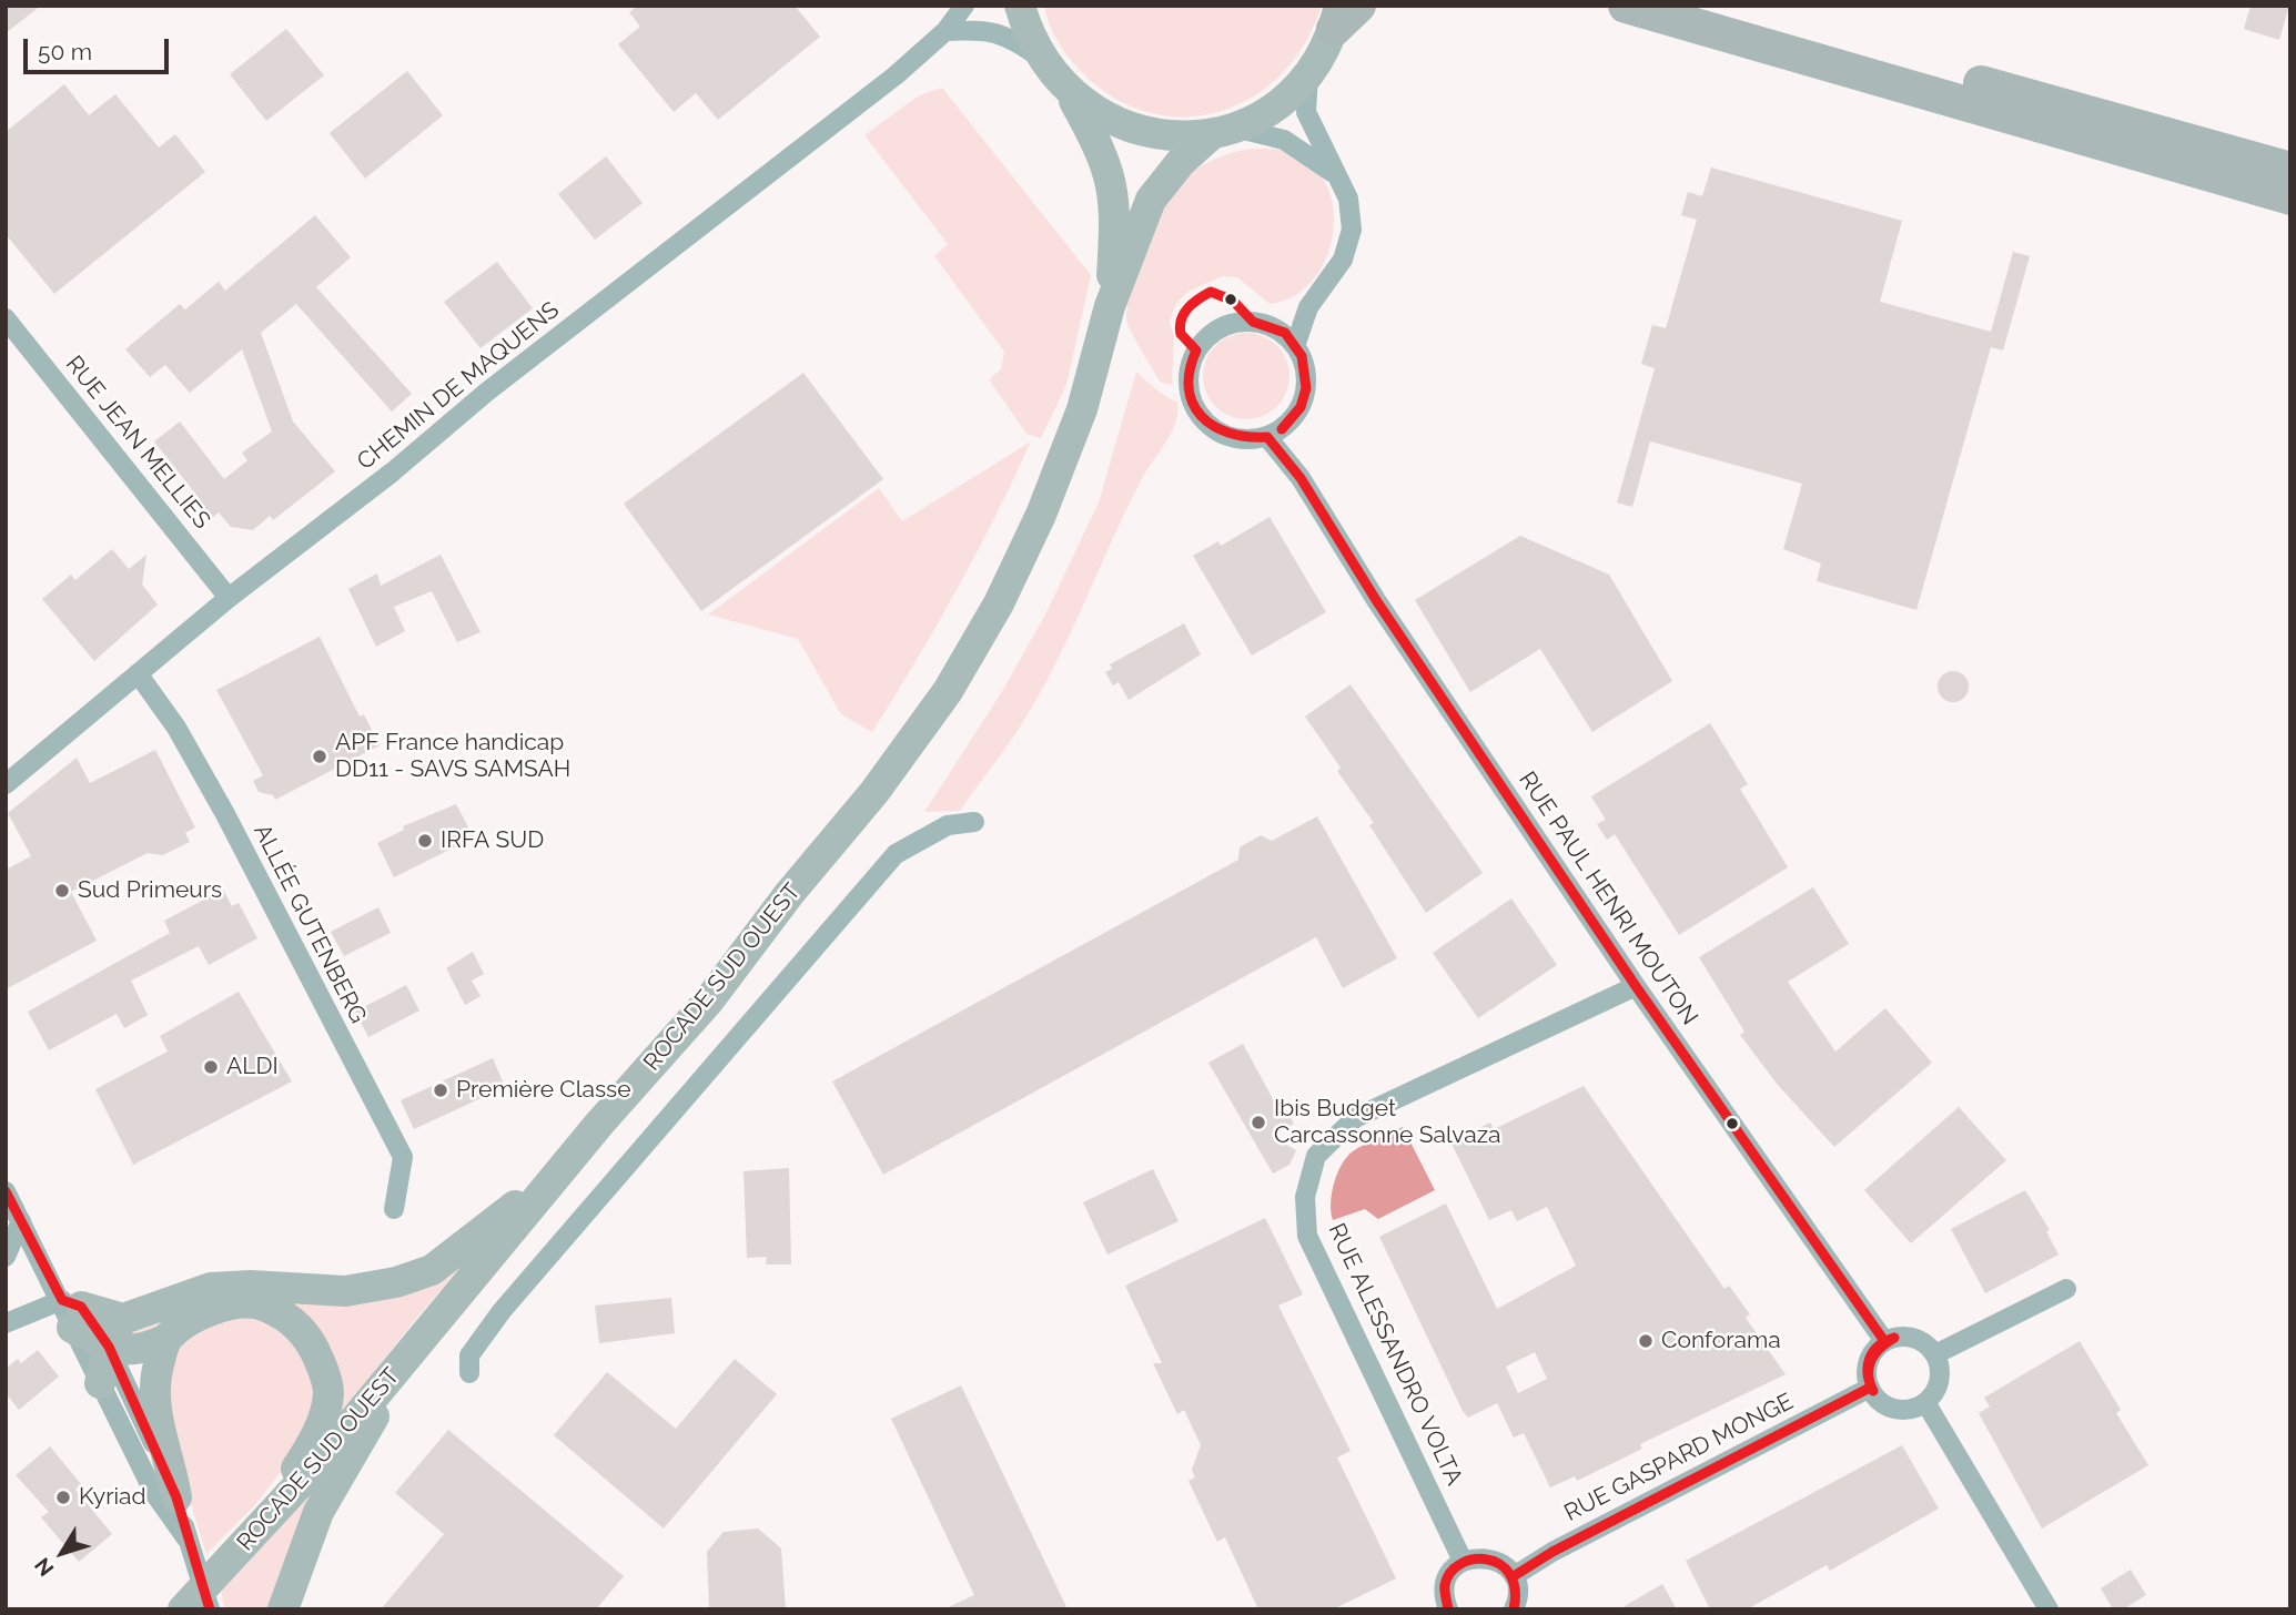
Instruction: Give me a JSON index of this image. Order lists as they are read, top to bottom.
{
  "streets": {
    "main road": ["ROCADE SUD OUEST"],
    "street": [
      "CHEMIN DE MAQUENS",
      "RUE JEAN MELLIES",
      "RUE PAUL HENRI MOUTON",
      "ALLÉE GUTENBERG",
      "RUE ALESSANDRO VOLTA",
      "RUE GASPARD MONGE"
    ]
  },
  "crossings": [
    ["CHEMIN DE MAQUENS", "RUE JEAN MELLIES"],
    ["CHEMIN DE MAQUENS", "ALLÉE GUTENBERG"],
    ["RUE PAUL HENRI MOUTON", "RUE ALESSANDRO VOLTA"],
    ["RUE PAUL HENRI MOUTON", "RUE GASPARD MONGE"]
  ],
  "places": [
    "APF France handicap DD11 - SAVS SAMSAH",
    "IRFA SUD",
    "Sud Primeurs",
    "ALDI",
    "Première Classe",
    "Ibis Budget Carcassonne Salvaza",
    "Conforama",
    "Kyriad"
  ],
  "scale_bar": "50 m",
  "north": "bottom left"
}
